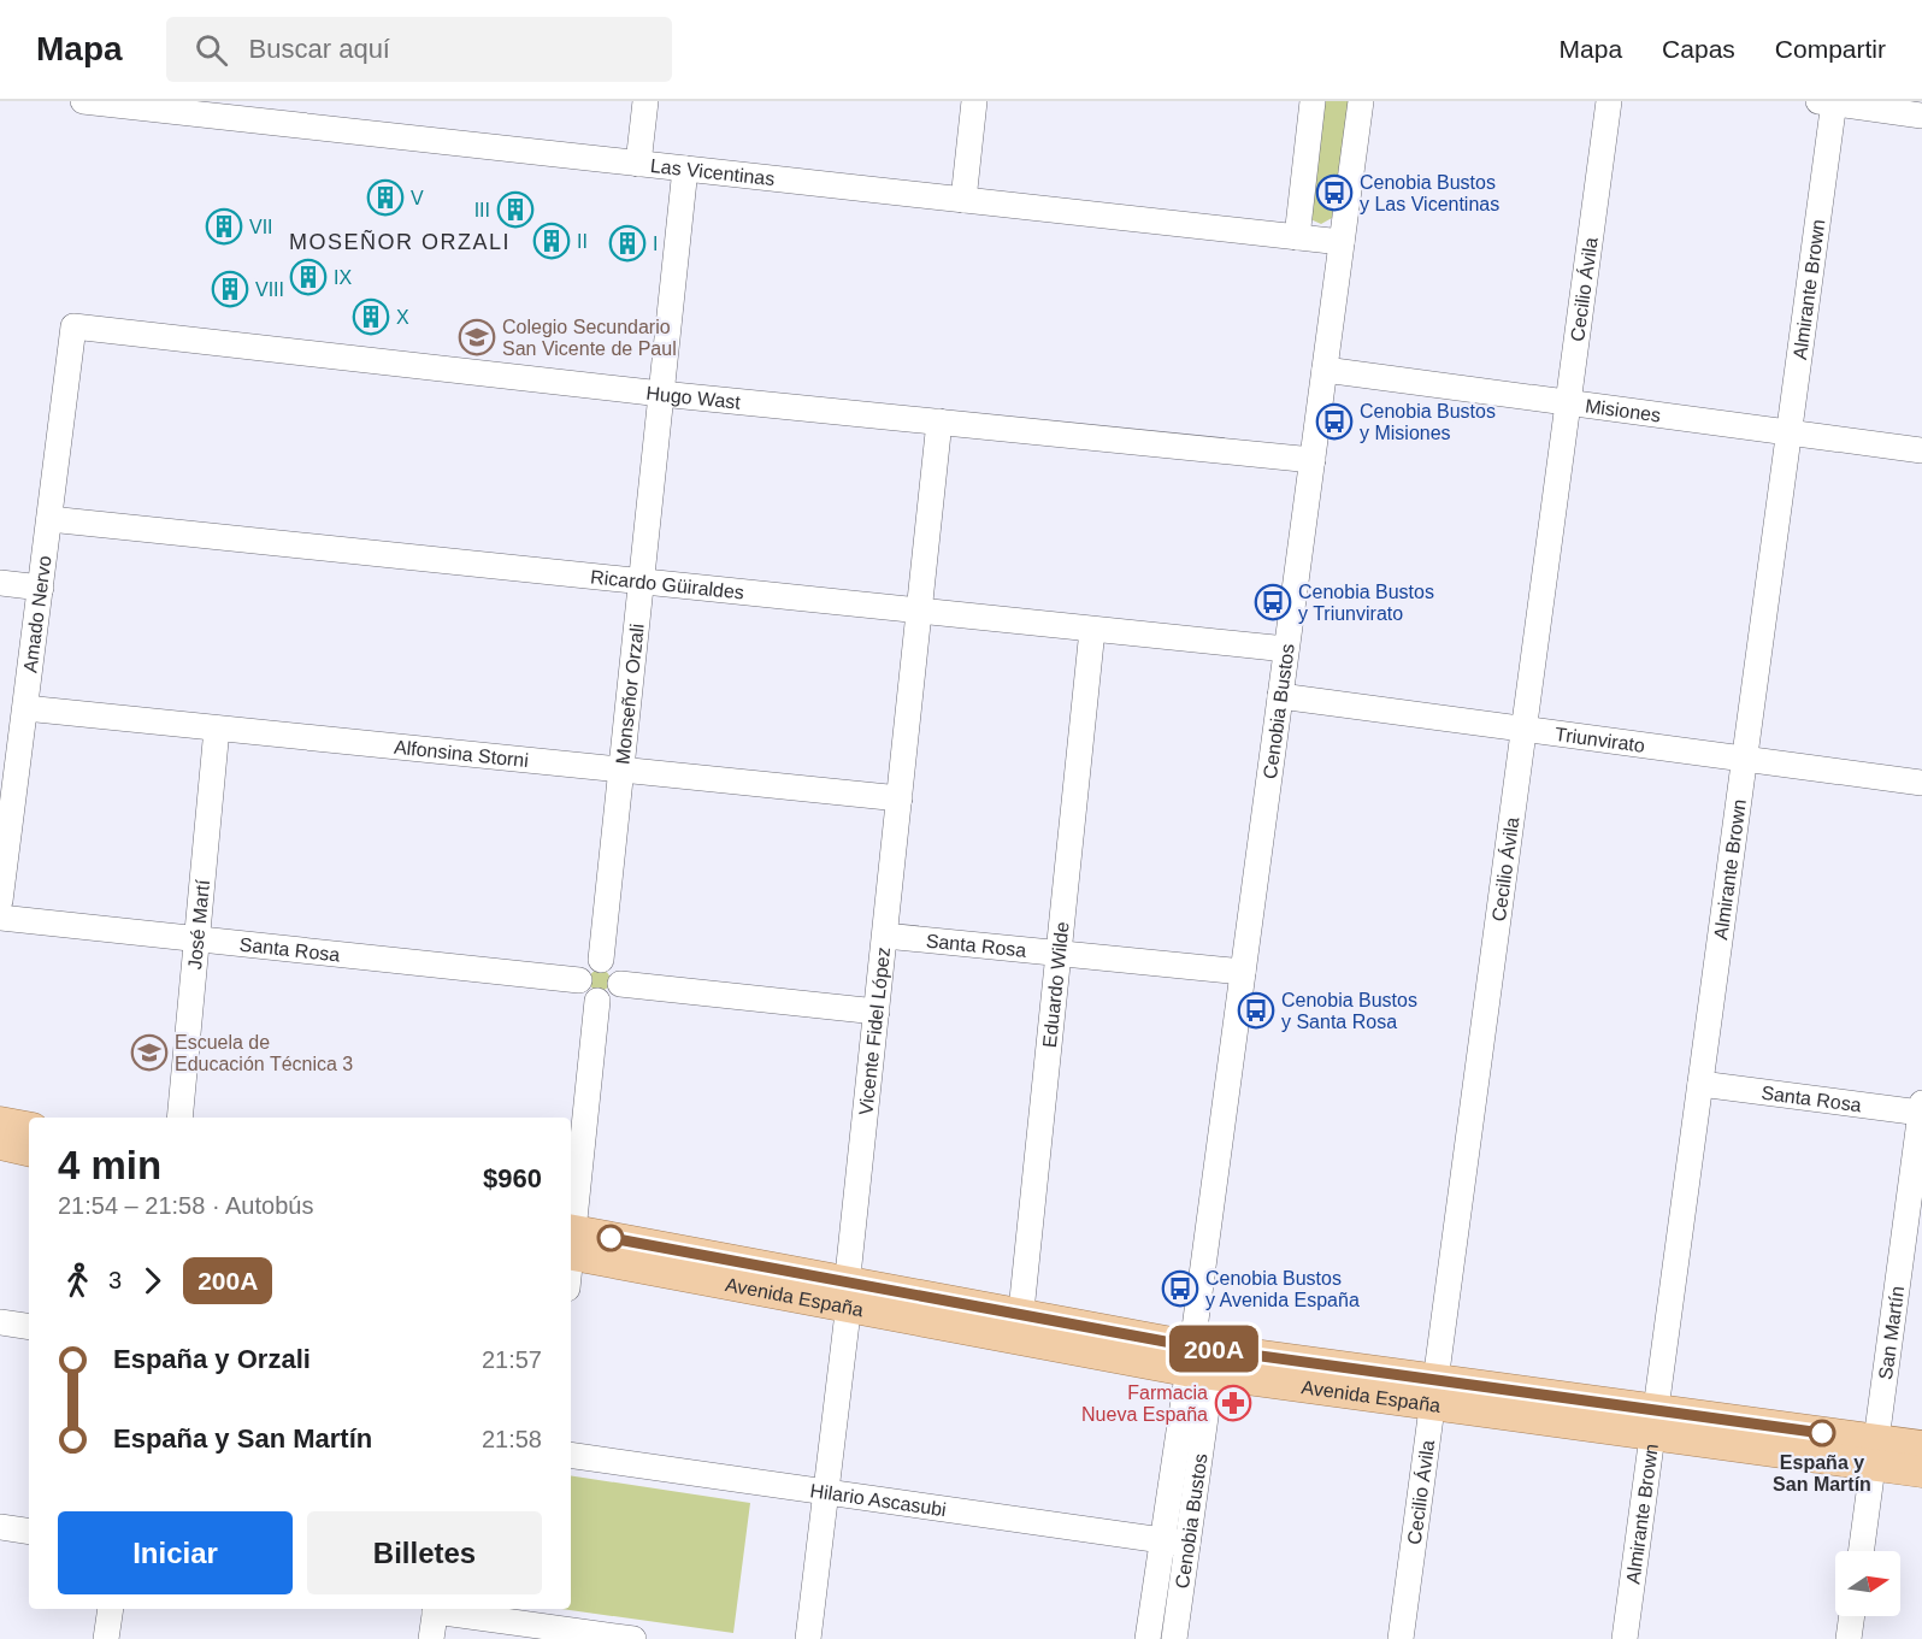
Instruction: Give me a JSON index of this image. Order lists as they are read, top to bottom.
{
  "streets": {
    "main road": ["Avenida España"],
    "street": [
      "Las Vicentinas",
      "Cecilio Ávila",
      "Almirante Brown",
      "Hugo Wast",
      "Misiones",
      "Ricardo Güiraldes",
      "Amado Nervo",
      "Monseñor Orzali",
      "Cenobia Bustos",
      "Triunvirato",
      "Alfonsina Storni",
      "José Martí",
      "Santa Rosa",
      "Eduardo Wilde",
      "Vicente Fidel López",
      "San Martín",
      "Hilario Ascasubi"
    ]
  },
  "crossings": [
    ["Las Vicentinas", "Monseñor Orzali"],
    ["Las Vicentinas", "Cenobia Bustos"],
    ["Cecilio Ávila", "Misiones"],
    ["Cecilio Ávila", "Triunvirato"],
    ["Cecilio Ávila", "Avenida España"],
    ["Almirante Brown", "Misiones"],
    ["Almirante Brown", "Triunvirato"],
    ["Almirante Brown", "Santa Rosa"],
    ["Almirante Brown", "Avenida España"],
    ["Hugo Wast", "Amado Nervo"],
    ["Hugo Wast", "Monseñor Orzali"],
    ["Hugo Wast", "Cenobia Bustos"],
    ["Hugo Wast", "Vicente Fidel López"],
    ["Misiones", "Cenobia Bustos"],
    ["Ricardo Güiraldes", "Amado Nervo"],
    ["Ricardo Güiraldes", "Monseñor Orzali"],
    ["Ricardo Güiraldes", "Cenobia Bustos"],
    ["Ricardo Güiraldes", "Eduardo Wilde"],
    ["Ricardo Güiraldes", "Vicente Fidel López"],
    ["Amado Nervo", "Alfonsina Storni"],
    ["Monseñor Orzali", "Alfonsina Storni"],
    ["Monseñor Orzali", "Santa Rosa"],
    ["Cenobia Bustos", "Triunvirato"],
    ["Cenobia Bustos", "Santa Rosa"],
    ["Cenobia Bustos", "Avenida España"],
    ["Cenobia Bustos", "Hilario Ascasubi"],
    ["Alfonsina Storni", "José Martí"],
    ["Alfonsina Storni", "Vicente Fidel López"],
    ["José Martí", "Santa Rosa"],
    ["Santa Rosa", "Eduardo Wilde"],
    ["Santa Rosa", "Vicente Fidel López"],
    ["Santa Rosa", "San Martín"],
    ["Eduardo Wilde", "Avenida España"],
    ["Vicente Fidel López", "Avenida España"],
    ["Vicente Fidel López", "Hilario Ascasubi"],
    ["Avenida España", "San Martín"]
  ],
  "districts": ["MOSEÑOR ORZALI"],
  "places": {
    "bus stop": [
      "Cenobia Bustos y Las Vicentinas",
      "Cenobia Bustos y Misiones",
      "Cenobia Bustos y Triunvirato",
      "Cenobia Bustos y Santa Rosa",
      "Cenobia Bustos y Avenida España"
    ],
    "building": [
      "V",
      "III",
      "VII",
      "II",
      "I",
      "IX",
      "VIII",
      "X"
    ],
    "school or university": ["Colegio Secundario San Vicente de Paul", "Escuela de Educación Técnica 3"],
    "pharmacy": ["Farmacia Nueva España"],
    "other": ["España y San Martín"]
  },
  "lines": ["bus line 200A"],
  "north": "right",
  "page": {
    "header": "Mapa",
    "search": "Buscar aquí",
    "nav": ["Mapa", "Capas", "Compartir"],
    "on_map": "200A",
    "heading": ["4 min", "21:54 – 21:58 · Autobús", "$960"],
    "legs": ["3", "200A"],
    "list": [
      {
        "name": "España y Orzali",
        "value": "21:57"
      },
      {
        "name": "España y San Martín",
        "value": "21:58"
      }
    ],
    "buttons": ["Iniciar", "Billetes"]
  }
}
